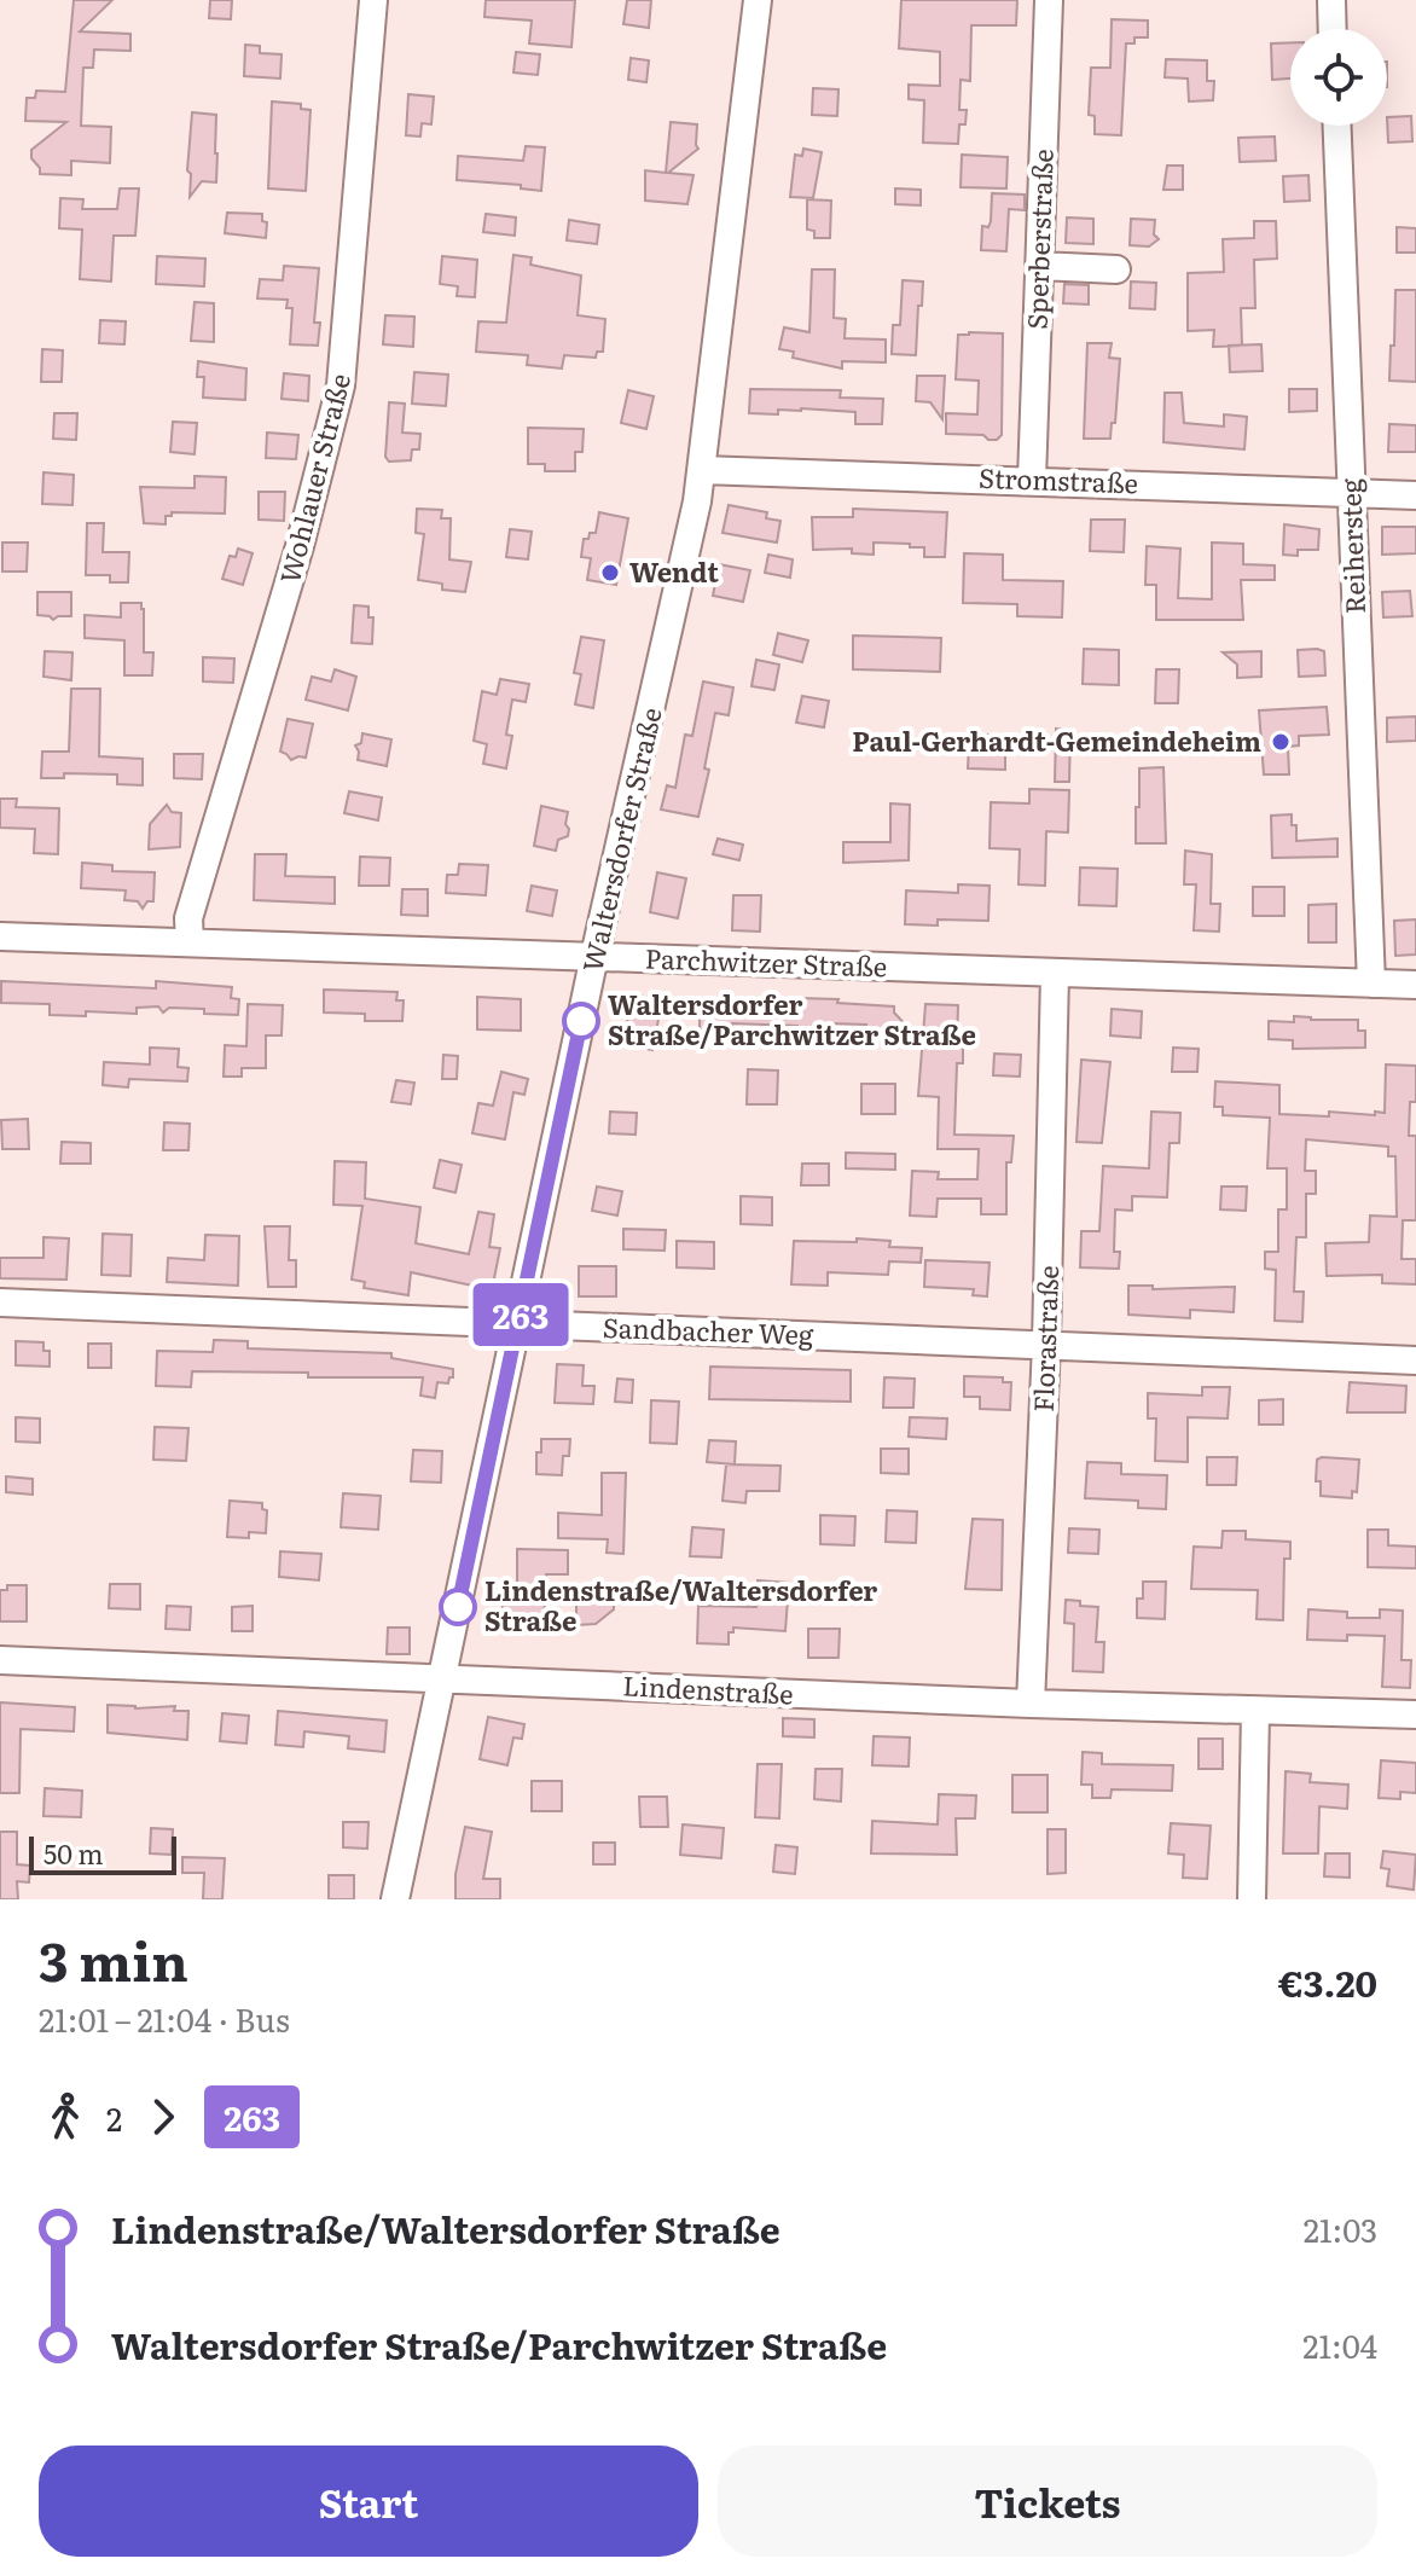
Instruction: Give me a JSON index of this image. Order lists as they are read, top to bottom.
{
  "streets": {
    "street": [
      "Sperberstraße",
      "Wohlauer Straße",
      "Stromstraße",
      "Reihersteg",
      "Waltersdorfer Straße",
      "Parchwitzer Straße",
      "Sandbacher Weg",
      "Florastraße",
      "Lindenstraße"
    ]
  },
  "crossings": [
    ["Sperberstraße", "Stromstraße"],
    ["Wohlauer Straße", "Parchwitzer Straße"],
    ["Stromstraße", "Reihersteg"],
    ["Stromstraße", "Waltersdorfer Straße"],
    ["Reihersteg", "Parchwitzer Straße"],
    ["Waltersdorfer Straße", "Parchwitzer Straße"],
    ["Waltersdorfer Straße", "Sandbacher Weg"],
    ["Waltersdorfer Straße", "Lindenstraße"],
    ["Parchwitzer Straße", "Florastraße"],
    ["Sandbacher Weg", "Florastraße"],
    ["Florastraße", "Lindenstraße"]
  ],
  "places": [
    "Wendt",
    "Paul-Gerhardt-Gemeindeheim",
    "Waltersdorfer Straße/Parchwitzer Straße",
    "Lindenstraße/Waltersdorfer Straße"
  ],
  "lines": ["bus line 263"],
  "scale_bar": "50 m",
  "page": {
    "on_map": "263",
    "scale": "50 m",
    "heading": ["3 min", "21:01 – 21:04 · Bus", "€3.20"],
    "legs": ["2", "263"],
    "list": [
      {
        "name": "Lindenstraße/Waltersdorfer Straße",
        "value": "21:03"
      },
      {
        "name": "Waltersdorfer Straße/Parchwitzer Straße",
        "value": "21:04"
      }
    ],
    "buttons": ["Start", "Tickets"]
  }
}
